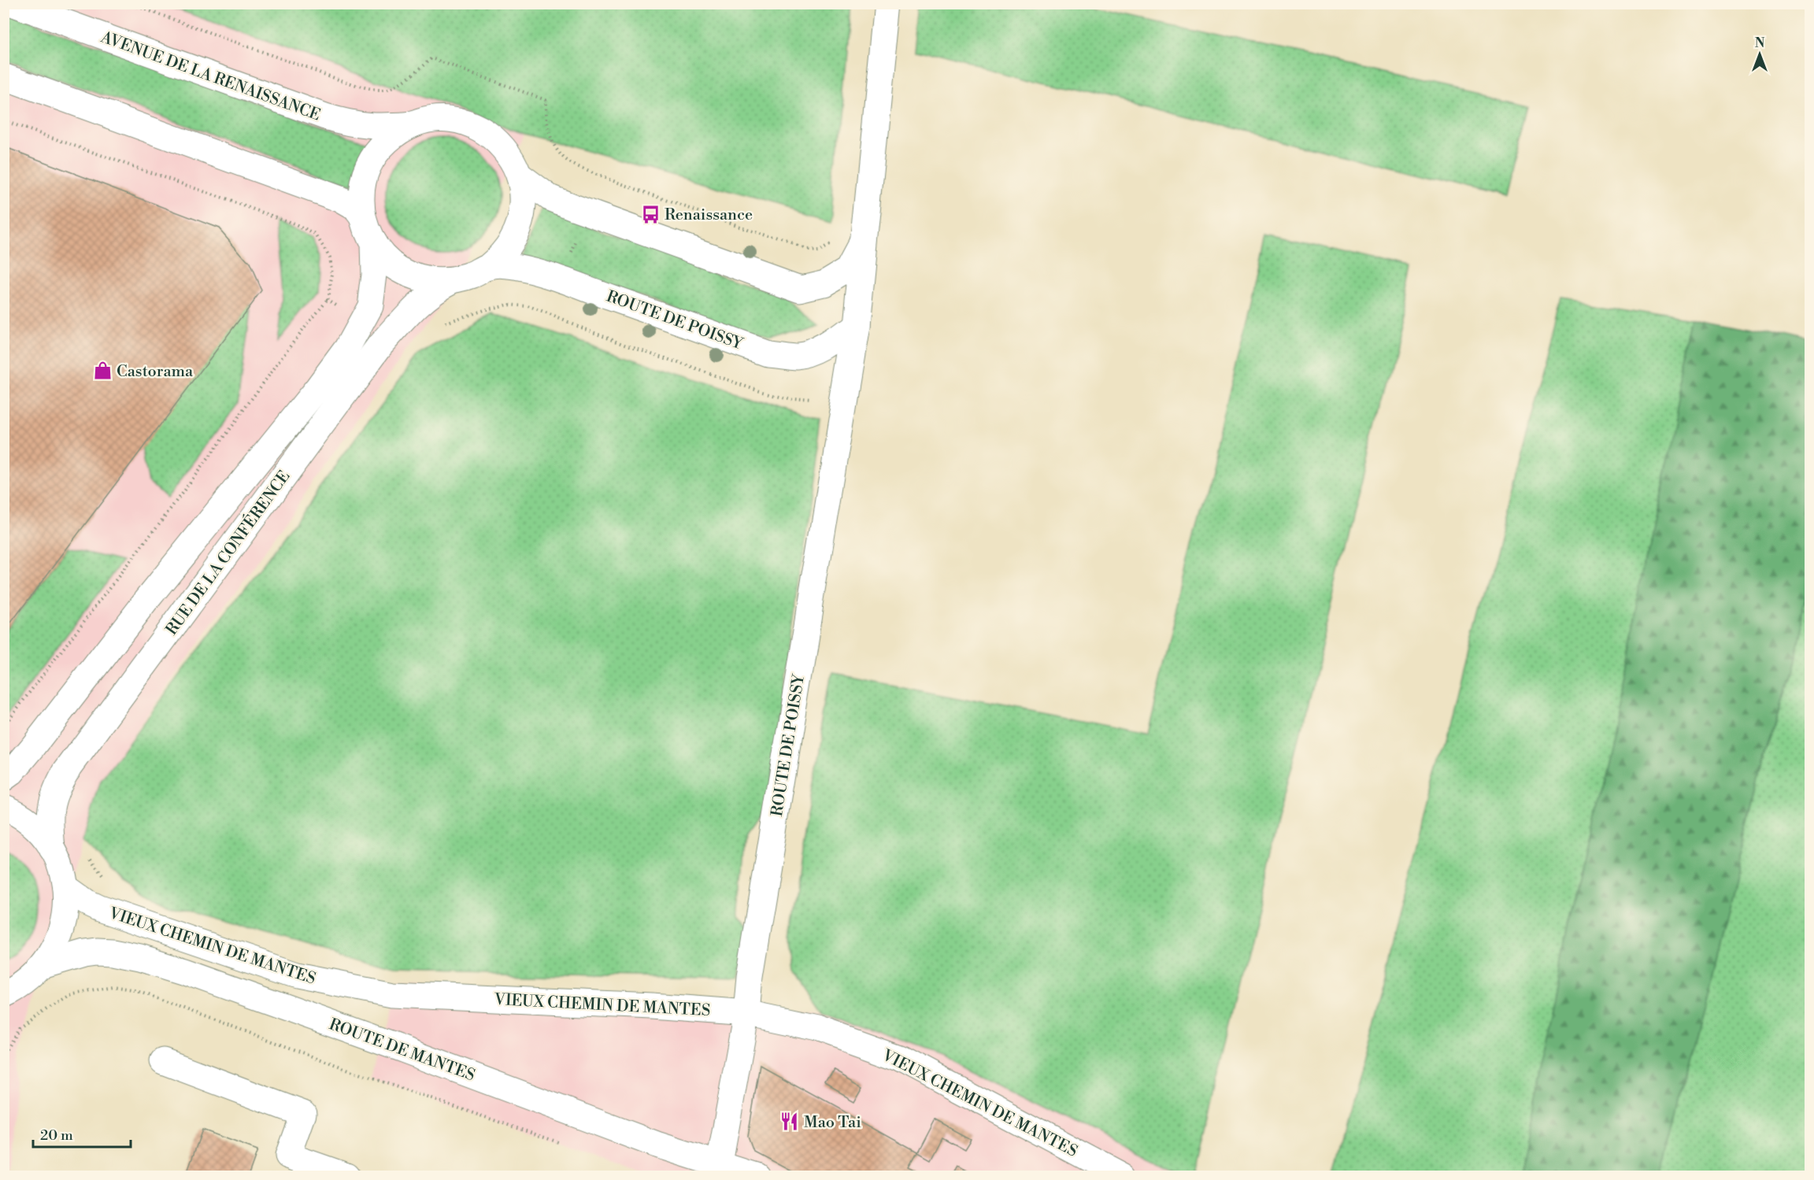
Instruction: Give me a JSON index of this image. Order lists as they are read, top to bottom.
{
  "streets": {
    "street": [
      "AVENUE DE LA RENAISSANCE",
      "ROUTE DE POISSY",
      "RUE DE LA CONFÉRENCE",
      "VIEUX CHEMIN DE MANTES",
      "ROUTE DE MANTES"
    ]
  },
  "crossings": [
    ["AVENUE DE LA RENAISSANCE", "ROUTE DE POISSY"],
    ["AVENUE DE LA RENAISSANCE", "RUE DE LA CONFÉRENCE"],
    ["ROUTE DE POISSY", "RUE DE LA CONFÉRENCE"],
    ["ROUTE DE POISSY", "VIEUX CHEMIN DE MANTES"],
    ["ROUTE DE POISSY", "ROUTE DE MANTES"]
  ],
  "places": {
    "bus stop": ["Renaissance"],
    "shop": ["Castorama"],
    "restaurant": ["Mao Tai"]
  },
  "scale_bar": "20 m",
  "north": "top"
}
